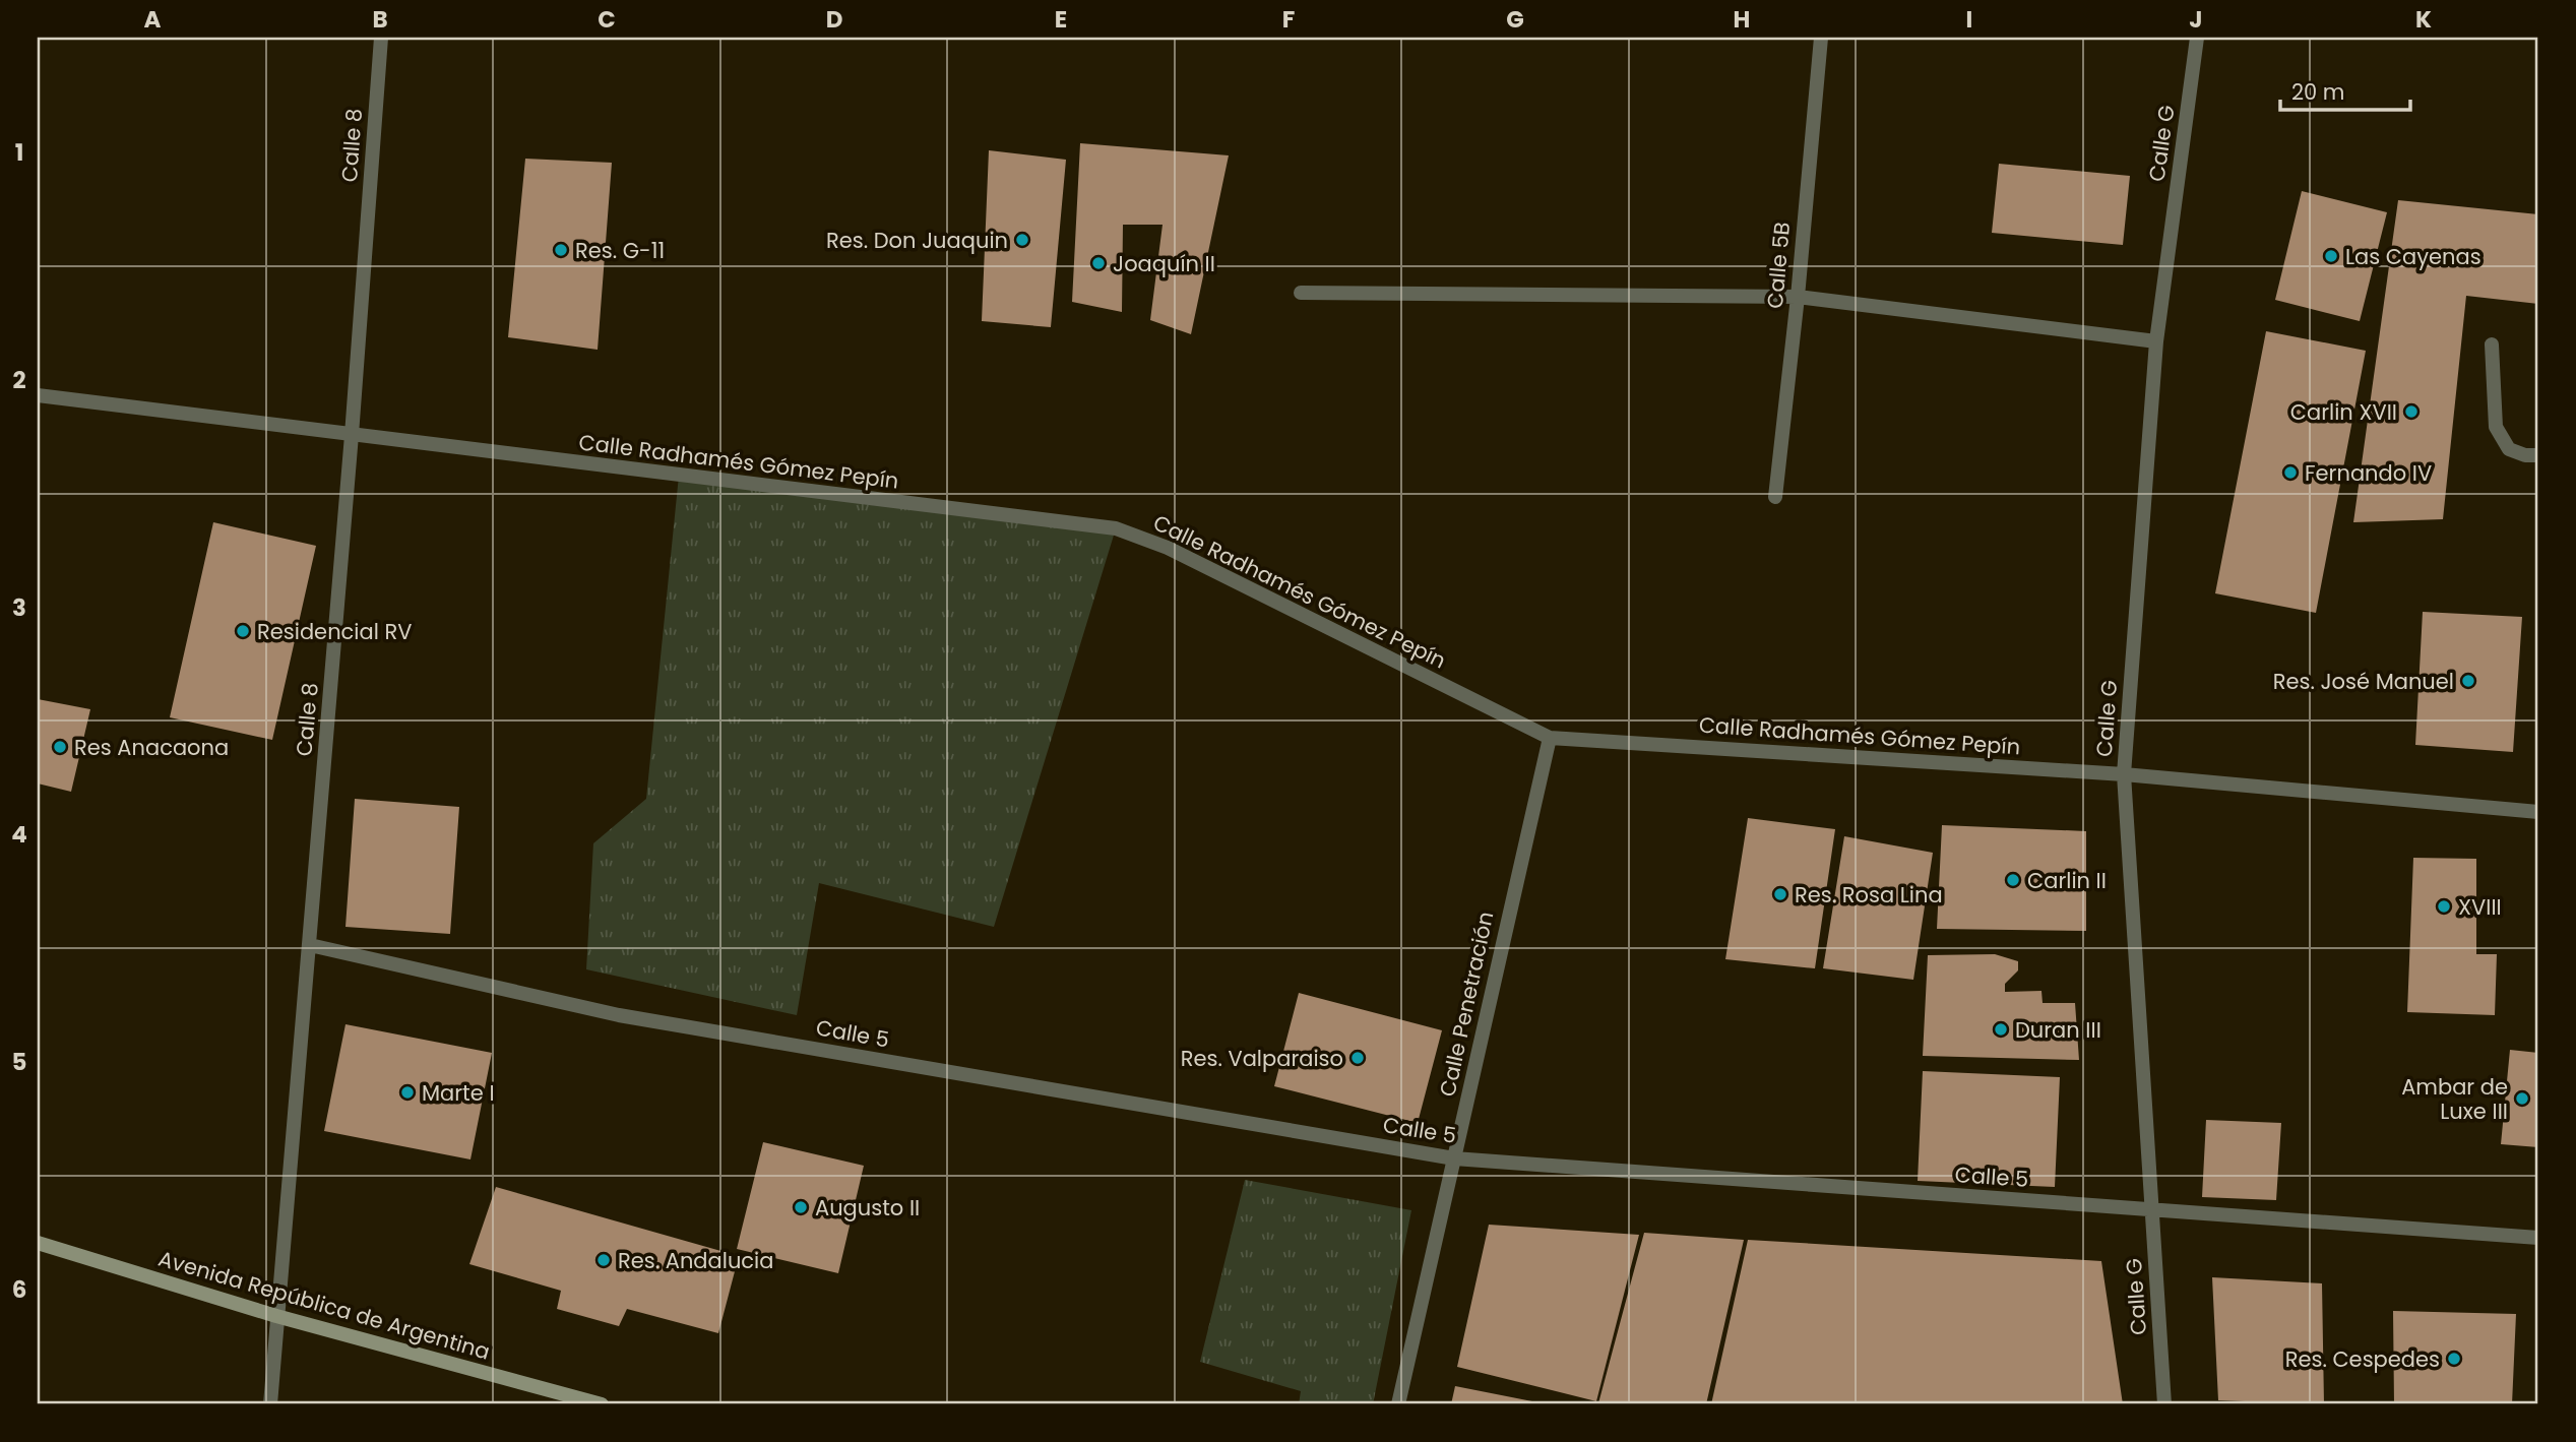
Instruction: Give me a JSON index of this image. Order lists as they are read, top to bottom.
{
  "streets": {
    "main road": ["Avenida República de Argentina"],
    "street": [
      "Calle G",
      "Calle 8",
      "Calle 5B",
      "Calle Radhamés Gómez Pepín",
      "Calle Penetración",
      "Calle 5"
    ]
  },
  "crossings": [
    ["Calle G", "Calle Radhamés Gómez Pepín"],
    ["Calle G", "Calle 5"],
    ["Calle 8", "Calle Radhamés Gómez Pepín"],
    ["Calle 8", "Calle 5"],
    ["Calle 8", "Avenida República de Argentina"],
    ["Calle Radhamés Gómez Pepín", "Calle Penetración"],
    ["Calle Penetración", "Calle 5"]
  ],
  "places": [
    "Res. Don Juaquin",
    "Res. G-11",
    "Las Cayenas",
    "Joaquín II",
    "Carlin XVII",
    "Fernando IV",
    "Residencial RV",
    "Res. José Manuel",
    "Res Anacaona",
    "Carlin II",
    "Res. Rosa Lina",
    "XVIII",
    "Duran III",
    "Res. Valparaiso",
    "Marte I",
    "Ambar de Luxe III",
    "Augusto II",
    "Res. Andalucia",
    "Res. Cespedes"
  ],
  "scale_bar": "20 m",
  "grid": {
    "columns": [
      "A",
      "B",
      "C",
      "D",
      "E",
      "F",
      "G",
      "H",
      "I",
      "J",
      "K"
    ],
    "rows": [
      "1",
      "2",
      "3",
      "4",
      "5",
      "6"
    ]
  }
}
